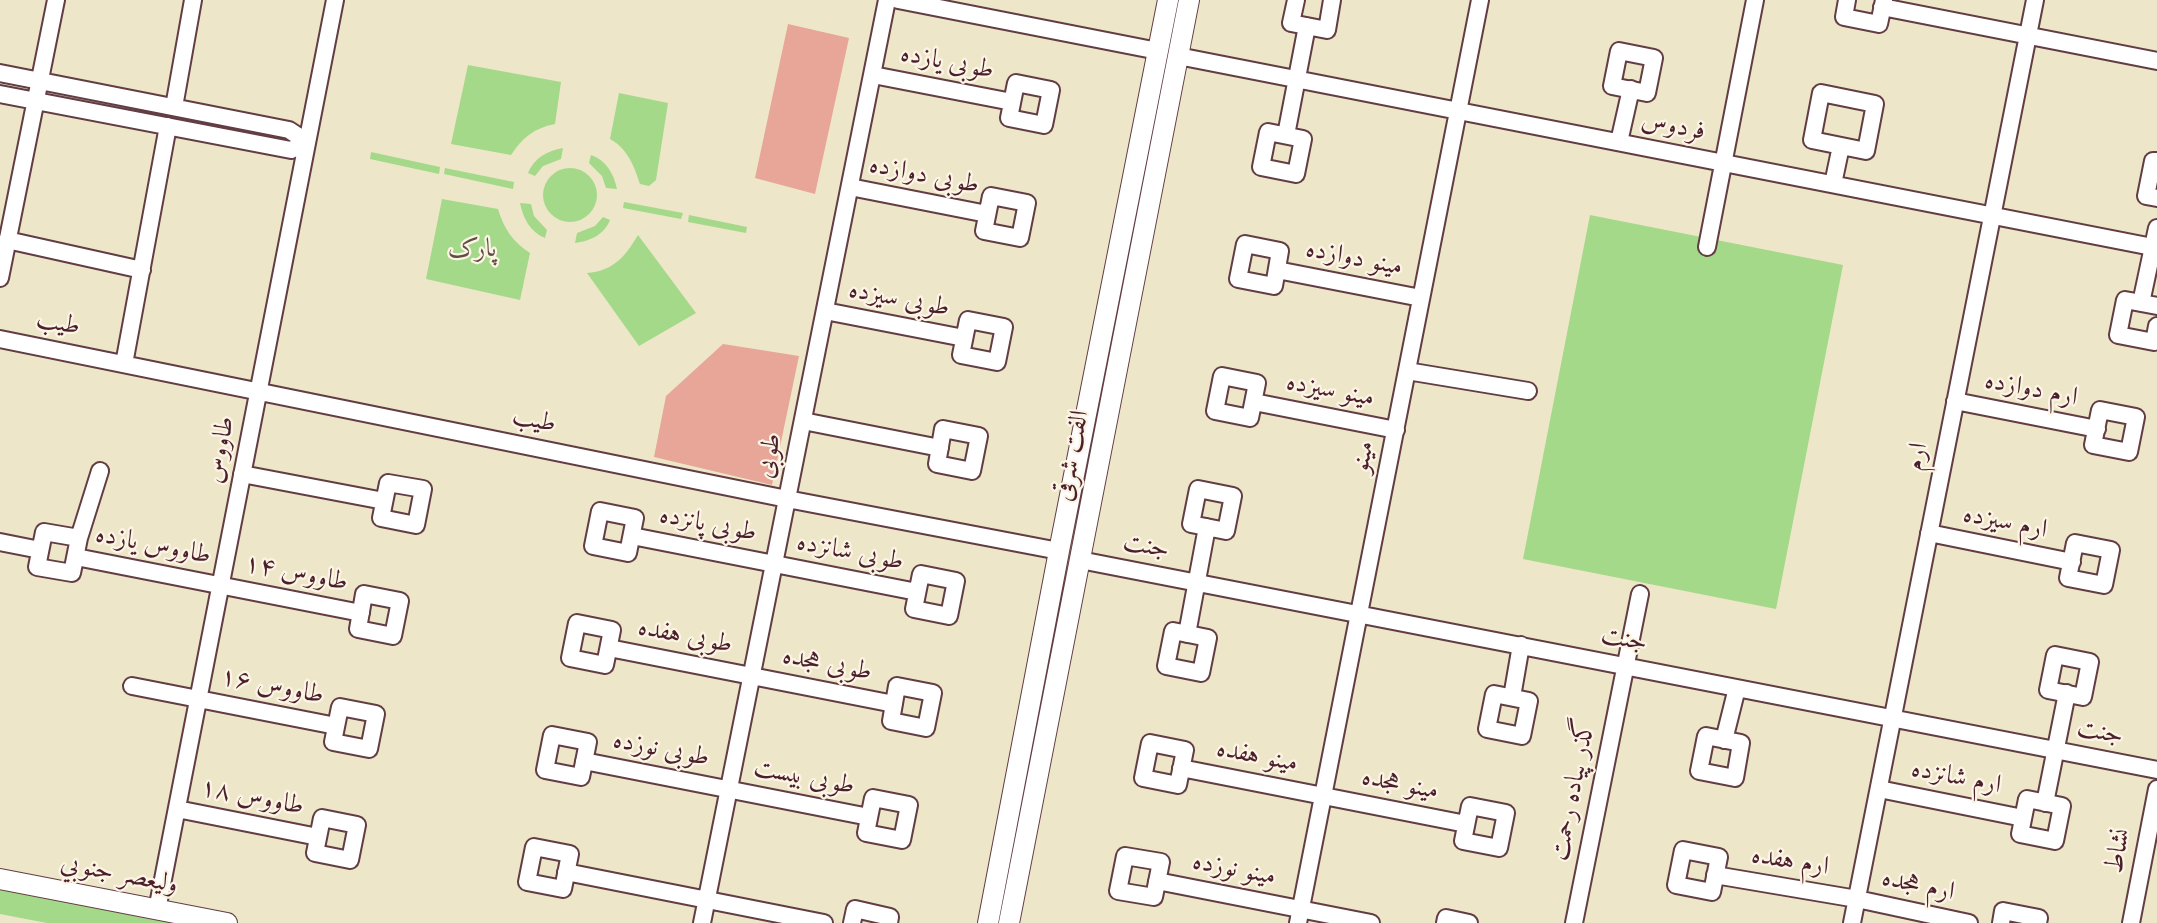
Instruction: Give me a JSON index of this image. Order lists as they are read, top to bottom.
{
  "streets": {
    "main road": ["الفت شرقی", "وليعصر جنوبي"],
    "street": [
      "طوبی یازده",
      "فردوس",
      "طوبی دوازده",
      "مینو دوازده",
      "طوبی سیزده",
      "طیب",
      "ارم دوازده",
      "مینو سیزده",
      "طاووس",
      "طوبی",
      "مینو",
      "ارم",
      "ارم سیزده",
      "طوبی پانزده",
      "طاووس یازده",
      "جنت",
      "طوبی شانزده",
      "طاووس ۱۴",
      "طوبی هفده",
      "طوبی هجده",
      "طاووس ۱۶",
      "طوبی نوزده",
      "مینو هفده",
      "طوبی بیست",
      "ارم شانزده",
      "مینو هجده",
      "گذر پیاده رحمت",
      "طاووس ۱۸",
      "نشاط",
      "ارم هفده",
      "مینو نوزده",
      "ارم هجده"
    ]
  },
  "crossings": [
    ["طوبی یازده", "طوبی"],
    ["فردوس", "الفت شرقی"],
    ["فردوس", "مینو"],
    ["فردوس", "ارم"],
    ["طوبی دوازده", "طوبی"],
    ["مینو دوازده", "مینو"],
    ["طوبی سیزده", "طوبی"],
    ["طیب", "طاووس"],
    ["طیب", "طوبی"],
    ["طیب", "الفت شرقی"],
    ["ارم دوازده", "ارم"],
    ["مینو سیزده", "مینو"],
    ["طاووس", "طاووس یازده"],
    ["طاووس", "طاووس ۱۴"],
    ["طاووس", "طاووس ۱۶"],
    ["طاووس", "طاووس ۱۸"],
    ["طاووس", "وليعصر جنوبي"],
    ["طوبی", "طوبی پانزده"],
    ["طوبی", "طوبی شانزده"],
    ["طوبی", "طوبی هفده"],
    ["طوبی", "طوبی هجده"],
    ["طوبی", "طوبی نوزده"],
    ["طوبی", "طوبی بیست"],
    ["الفت شرقی", "جنت"],
    ["مینو", "جنت"],
    ["مینو", "مینو هفده"],
    ["مینو", "مینو هجده"],
    ["مینو", "مینو نوزده"],
    ["ارم", "ارم سیزده"],
    ["ارم", "جنت"],
    ["ارم", "ارم شانزده"],
    ["ارم", "ارم هفده"],
    ["ارم", "ارم هجده"],
    ["طوبی پانزده", "طوبی شانزده"],
    ["طاووس یازده", "طاووس ۱۴"],
    ["جنت", "گذر پیاده رحمت"],
    ["طوبی هفده", "طوبی هجده"],
    ["طوبی نوزده", "طوبی بیست"],
    ["مینو هفده", "مینو هجده"],
    ["ارم هفده", "ارم هجده"]
  ],
  "parks": ["پارک"]
}
